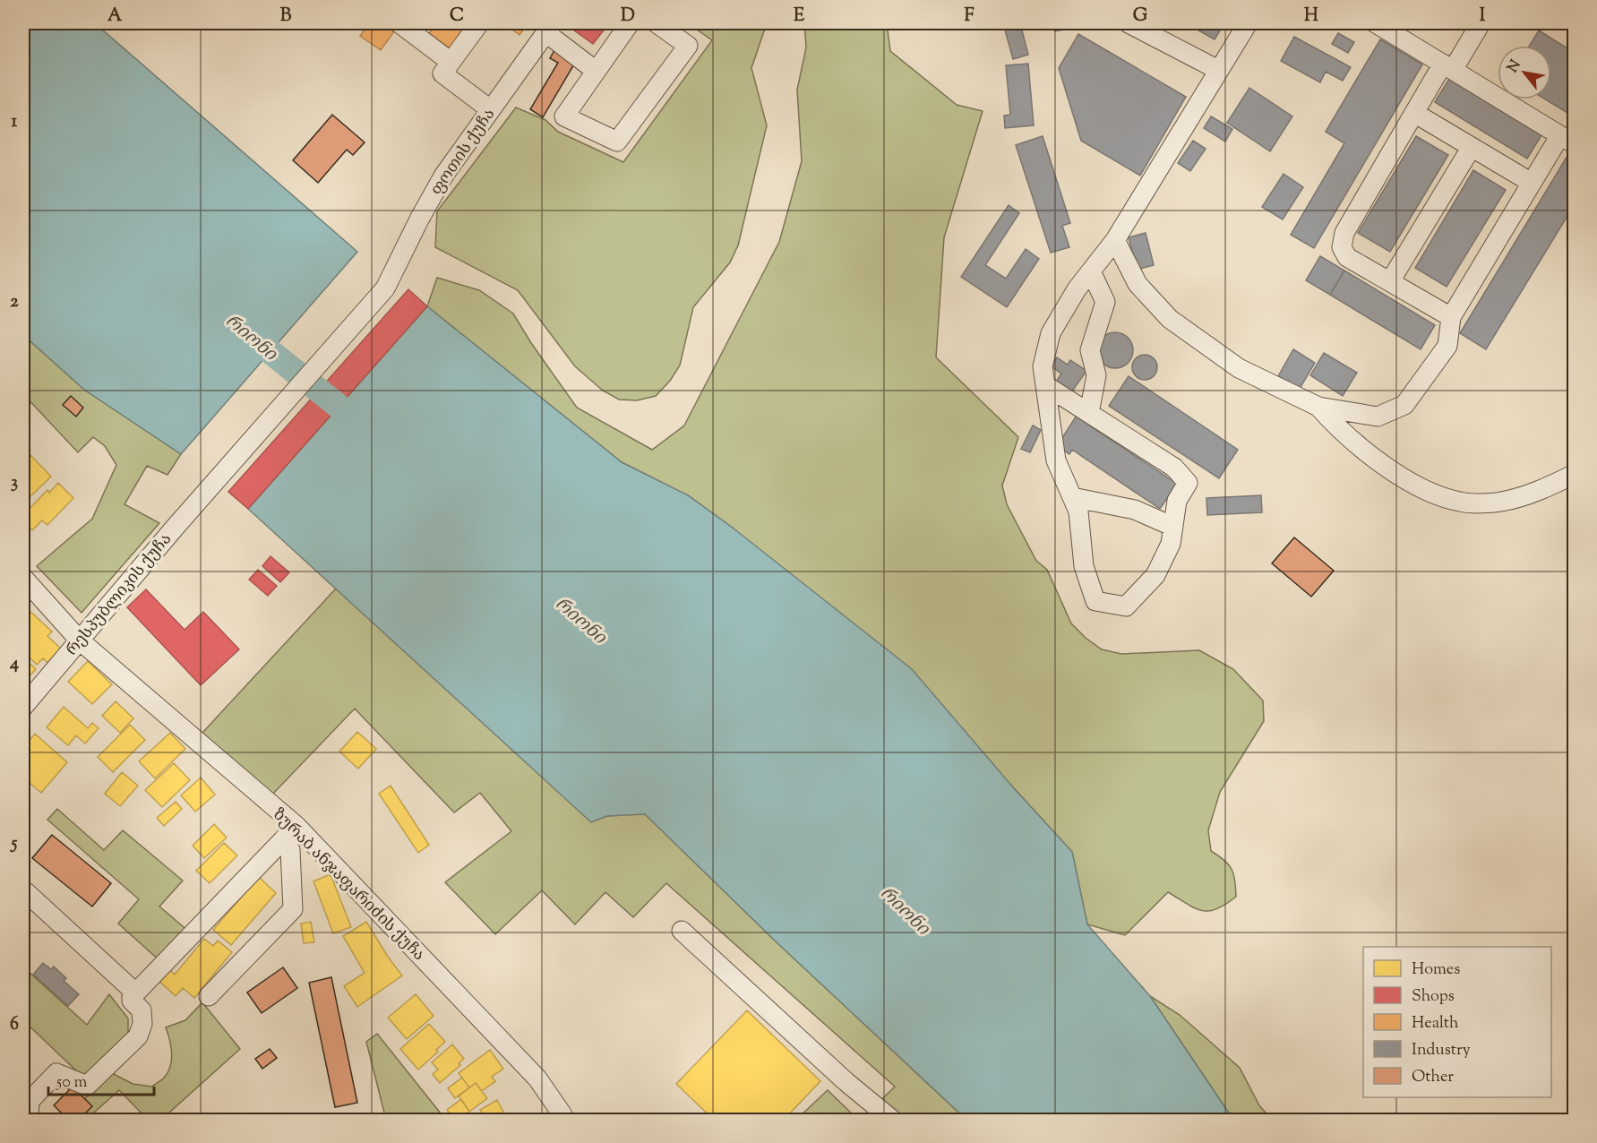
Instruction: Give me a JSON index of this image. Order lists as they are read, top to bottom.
{
  "streets": {
    "street": ["ფოთის ქუჩა", "რესპუბლიკის ქუჩა", "ზურაბ ანჯაფარიძის ქუჩა"]
  },
  "crossings": [
    ["ფოთის ქუჩა", "რესპუბლიკის ქუჩა"],
    ["რესპუბლიკის ქუჩა", "ზურაბ ანჯაფარიძის ქუჩა"]
  ],
  "water": ["რიონი"],
  "legend": [
    "Homes",
    "Shops",
    "Health",
    "Industry",
    "Other"
  ],
  "scale_bar": "50 m",
  "north": "top left",
  "grid": {
    "columns": [
      "A",
      "B",
      "C",
      "D",
      "E",
      "F",
      "G",
      "H",
      "I"
    ],
    "rows": [
      "1",
      "2",
      "3",
      "4",
      "5",
      "6"
    ]
  }
}
